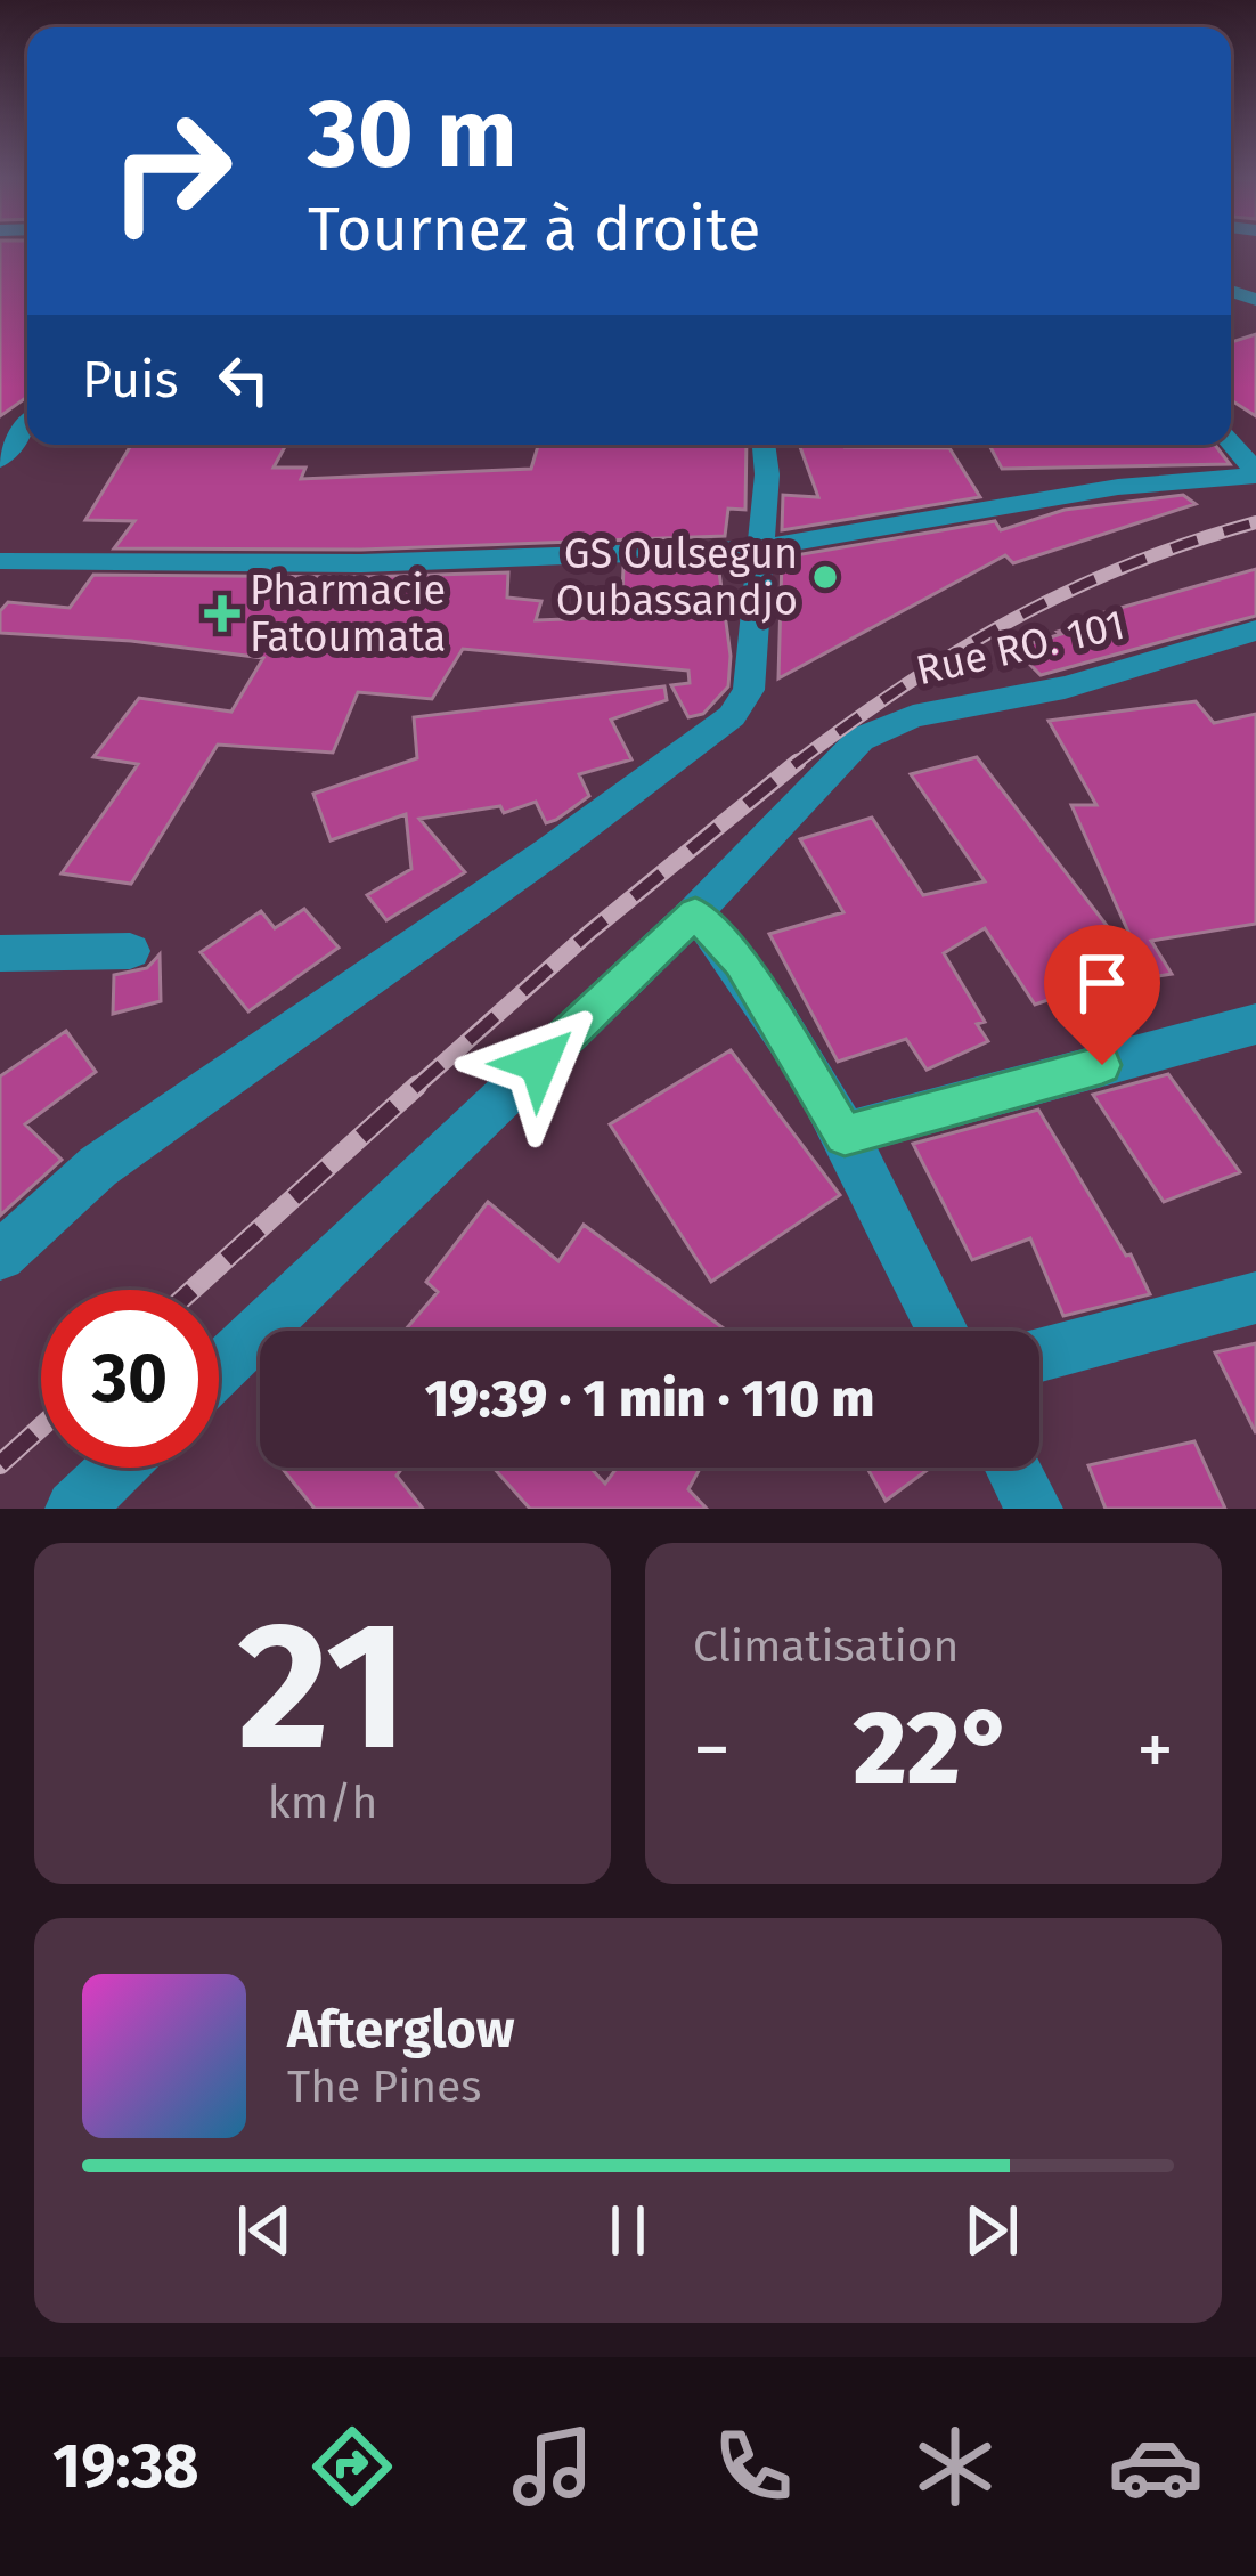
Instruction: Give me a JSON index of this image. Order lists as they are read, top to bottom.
{
  "streets": {
    "street": ["Rue RO. 101"]
  },
  "places": {
    "other": ["GS Oulsegun Oubassandjo"],
    "health": ["Pharmacie Fatoumata"]
  },
  "page": {
    "turn": ["30 m", "Tournez à droite"],
    "then": "Puis",
    "limit": "30",
    "trip": "19:39 · 1 min · 110 m",
    "tile": [
      ["21", "km/h"],
      "Climatisation"
    ],
    "heat": ["−", "22°", "+"],
    "song": ["Afterglow", "The Pines"],
    "tabs": "19:38"
  }
}
